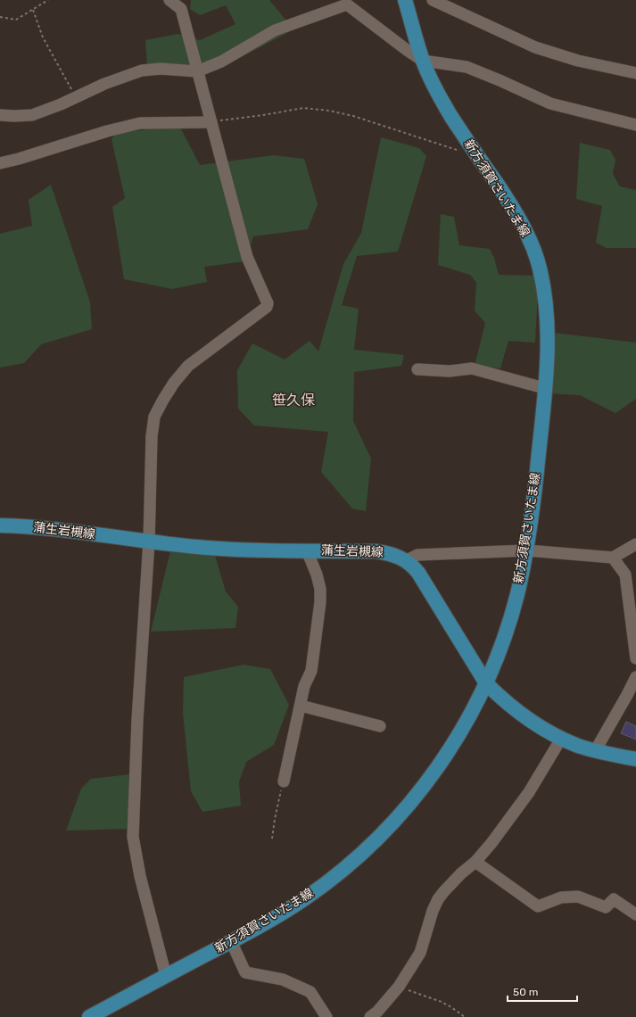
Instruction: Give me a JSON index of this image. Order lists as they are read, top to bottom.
{
  "streets": {
    "main road": ["新方須賀さいたま線", "蒲生岩槻線"]
  },
  "crossings": [
    ["新方須賀さいたま線", "蒲生岩槻線"]
  ],
  "districts": ["笹久保"],
  "scale_bar": "50 m"
}
